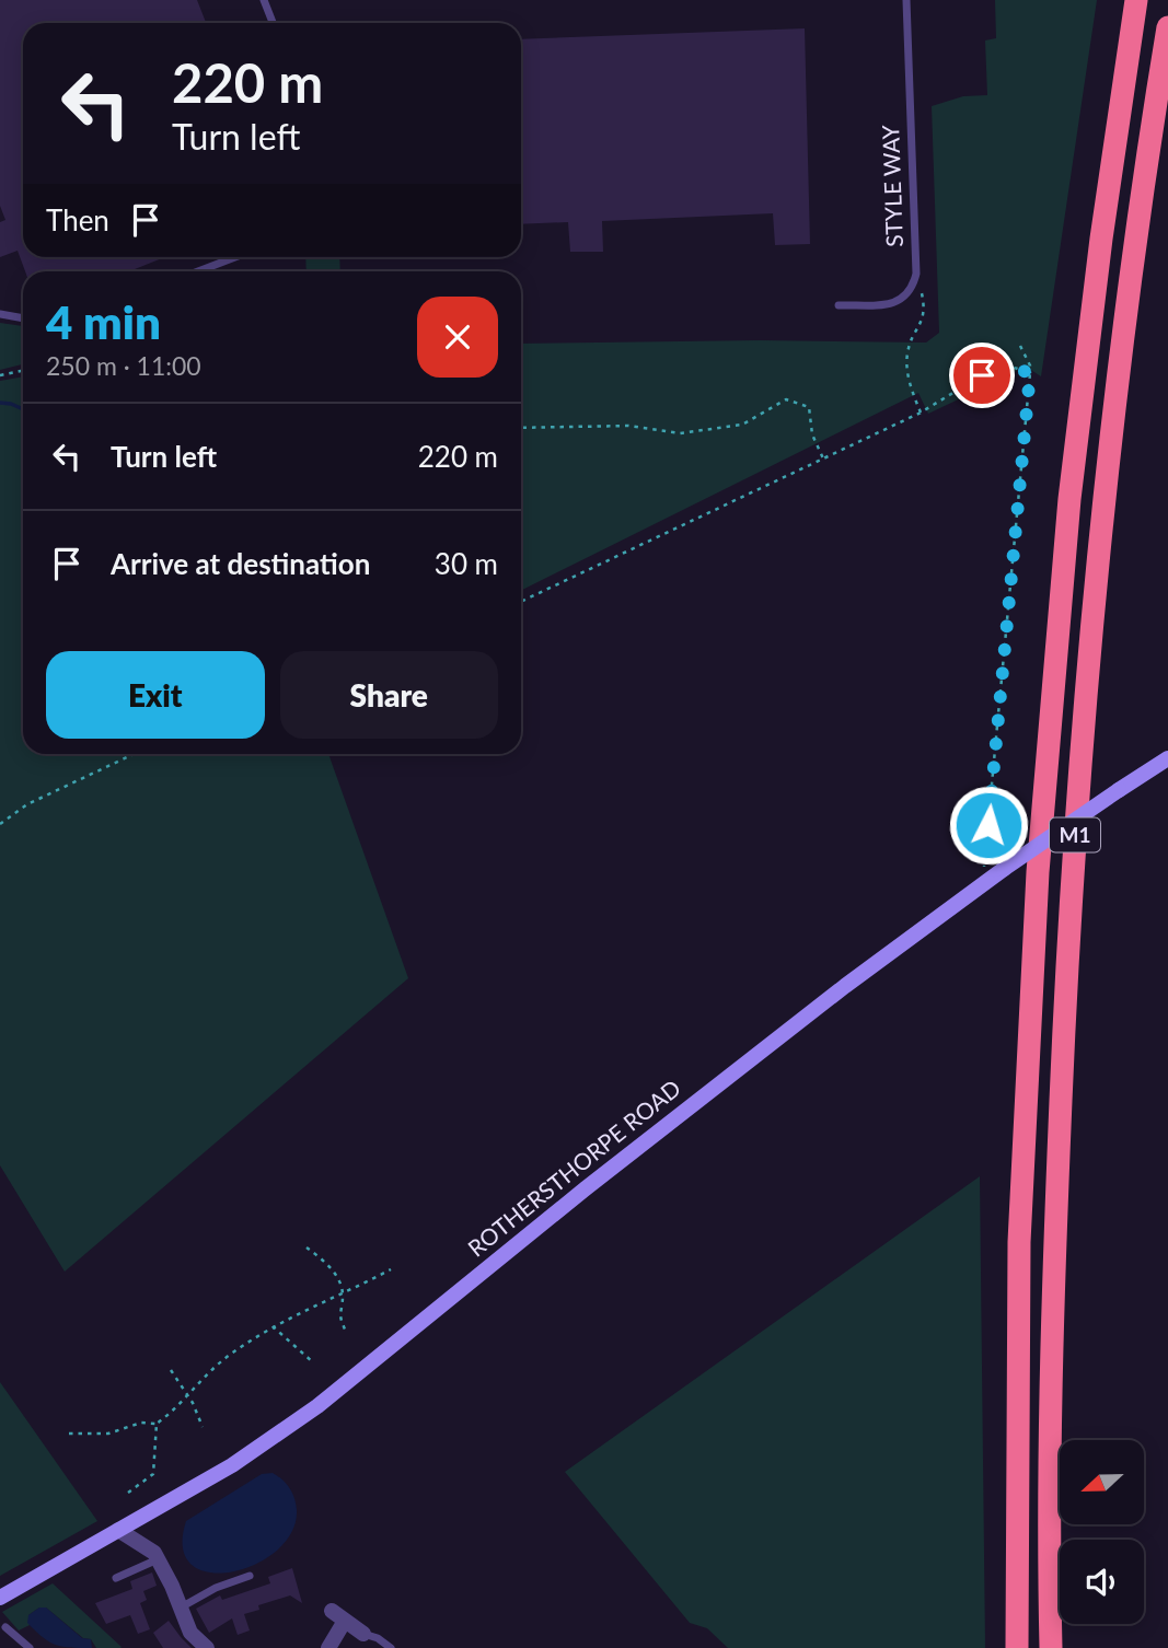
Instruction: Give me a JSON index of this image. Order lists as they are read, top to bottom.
{
  "streets": {
    "highway": ["M1"],
    "street": ["ROTHERSTHORPE ROAD"],
    "lane": ["STYLE WAY"]
  },
  "north": "left",
  "page": {
    "turn": ["220 m", "Turn left"],
    "then": "Then",
    "heading": ["4 min", "250 m · 11:00"],
    "list": [
      {
        "name": "Turn left",
        "value": "220 m"
      },
      {
        "name": "Arrive at destination",
        "value": "30 m"
      }
    ],
    "buttons": ["Exit", "Share"]
  }
}
